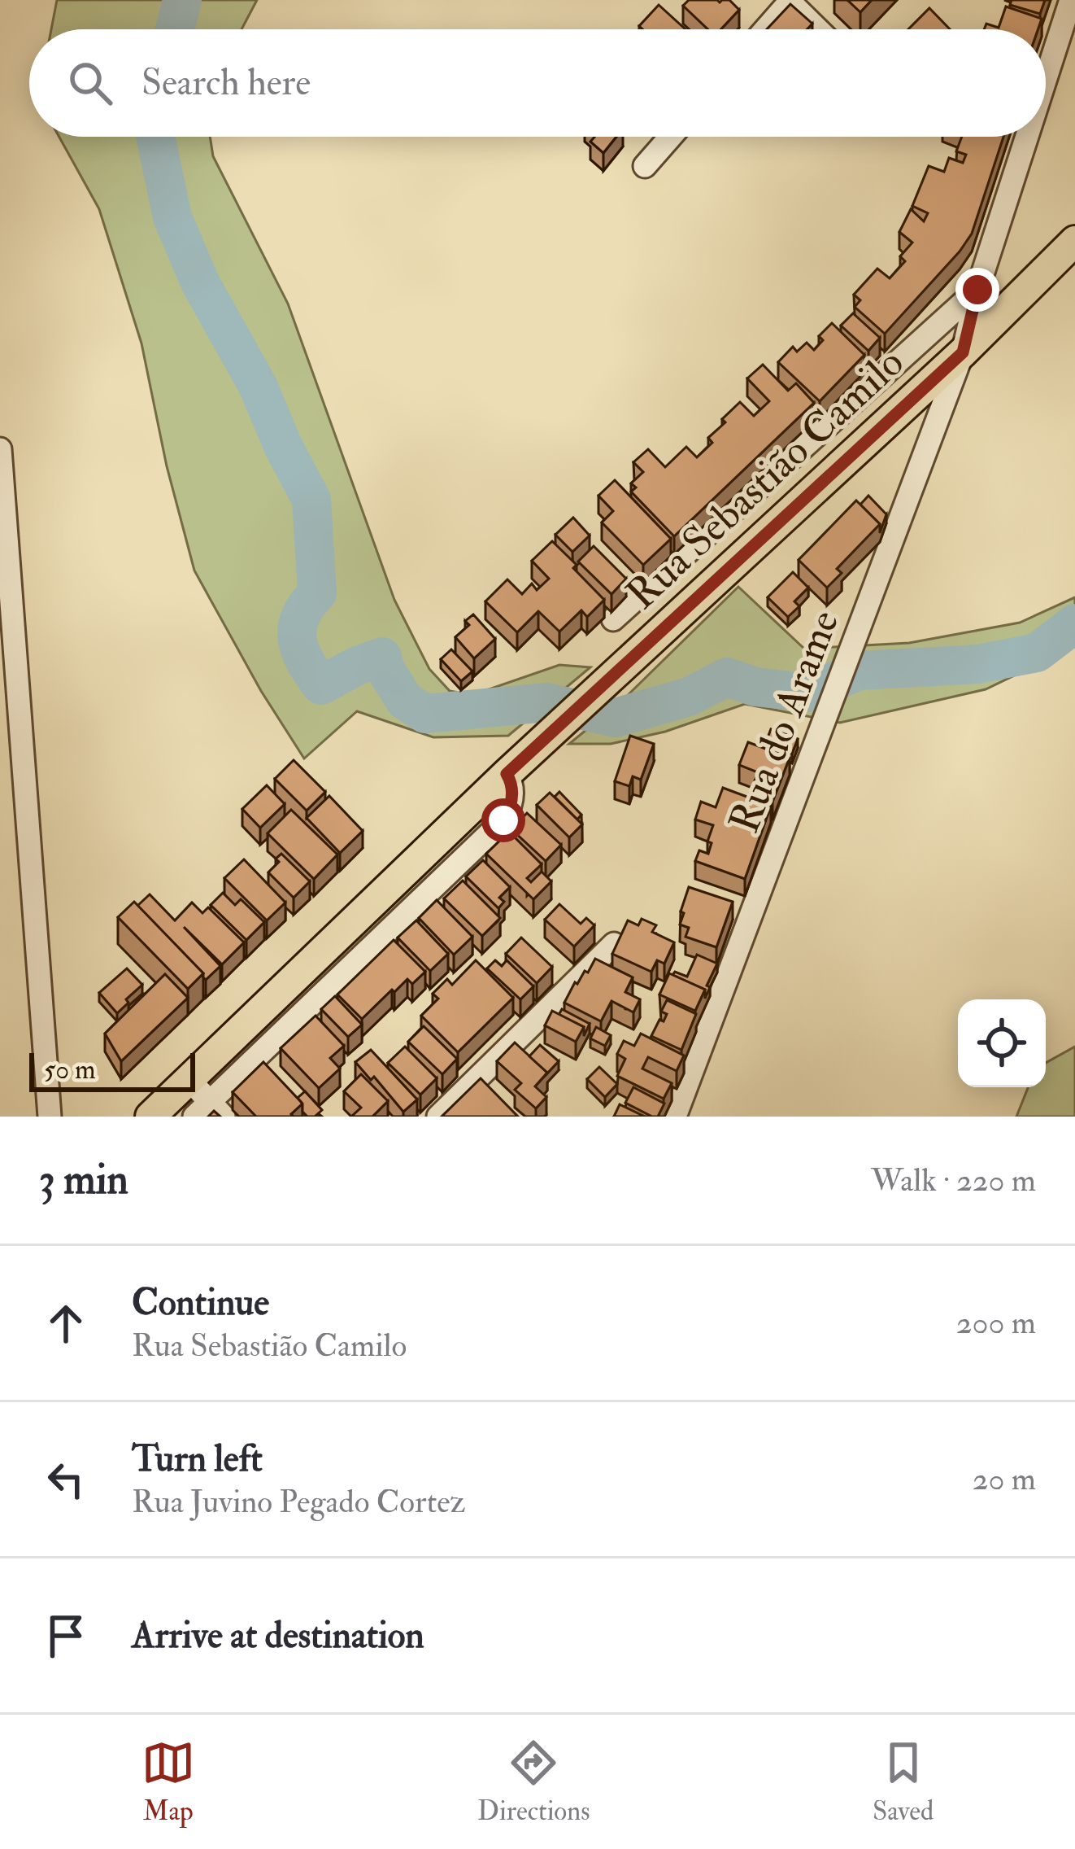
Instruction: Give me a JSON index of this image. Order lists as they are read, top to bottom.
{
  "streets": {
    "main road": ["Rua Sebastião Camilo"],
    "street": ["Rua do Arame"]
  },
  "crossings": [
    ["Rua Sebastião Camilo", "Rua do Arame"]
  ],
  "scale_bar": "50 m",
  "page": {
    "search": "Search here",
    "scale": "50 m",
    "heading": ["3 min", "Walk · 220 m"],
    "list": [
      ["Continue", "Rua Sebastião Camilo", "200 m"],
      ["Turn left", "Rua Juvino Pegado Cortez", "20 m"],
      "Arrive at destination"
    ],
    "nav": ["Map", "Directions", "Saved"]
  }
}
